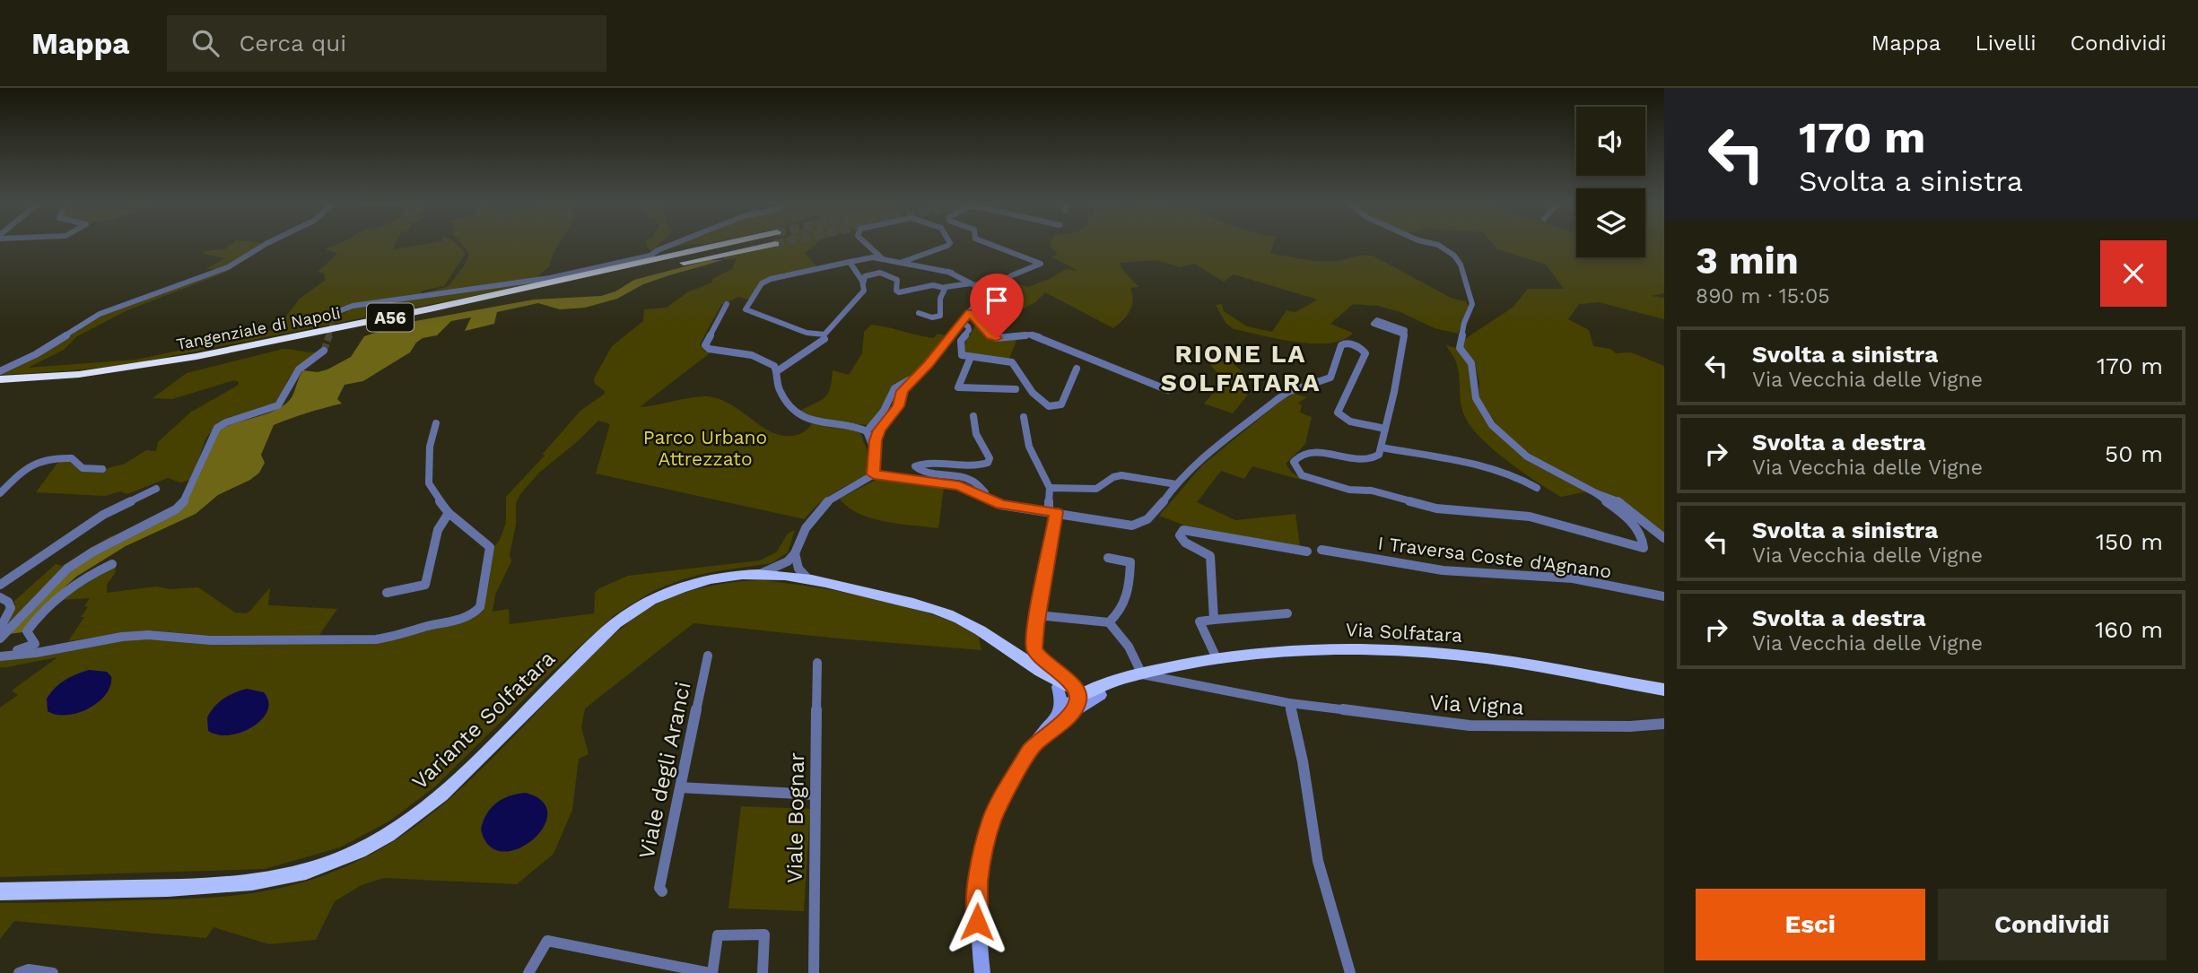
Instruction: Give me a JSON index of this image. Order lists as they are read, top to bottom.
{
  "streets": {
    "highway": ["A56", "Tangenziale di Napoli"],
    "main road": ["Via Solfatara", "Variante Solfatara"],
    "street": [
      "I Traversa Coste d'Agnano",
      "Via Vigna",
      "Viale degli Aranci",
      "Viale Bognar"
    ]
  },
  "crossings": [
    ["Via Solfatara", "Via Vigna"]
  ],
  "districts": ["RIONE LA SOLFATARA"],
  "parks": ["Parco Urbano Attrezzato"],
  "page": {
    "header": "Mappa",
    "search": "Cerca qui",
    "nav": ["Mappa", "Livelli", "Condividi"],
    "turn": ["170 m", "Svolta a sinistra"],
    "heading": ["3 min", "890 m · 15:05"],
    "list": [
      {
        "name": "Svolta a sinistra",
        "note": "Via Vecchia delle Vigne",
        "value": "170 m"
      },
      {
        "name": "Svolta a destra",
        "note": "Via Vecchia delle Vigne",
        "value": "50 m"
      },
      {
        "name": "Svolta a sinistra",
        "note": "Via Vecchia delle Vigne",
        "value": "150 m"
      },
      {
        "name": "Svolta a destra",
        "note": "Via Vecchia delle Vigne",
        "value": "160 m"
      }
    ],
    "buttons": ["Esci", "Condividi"]
  }
}
